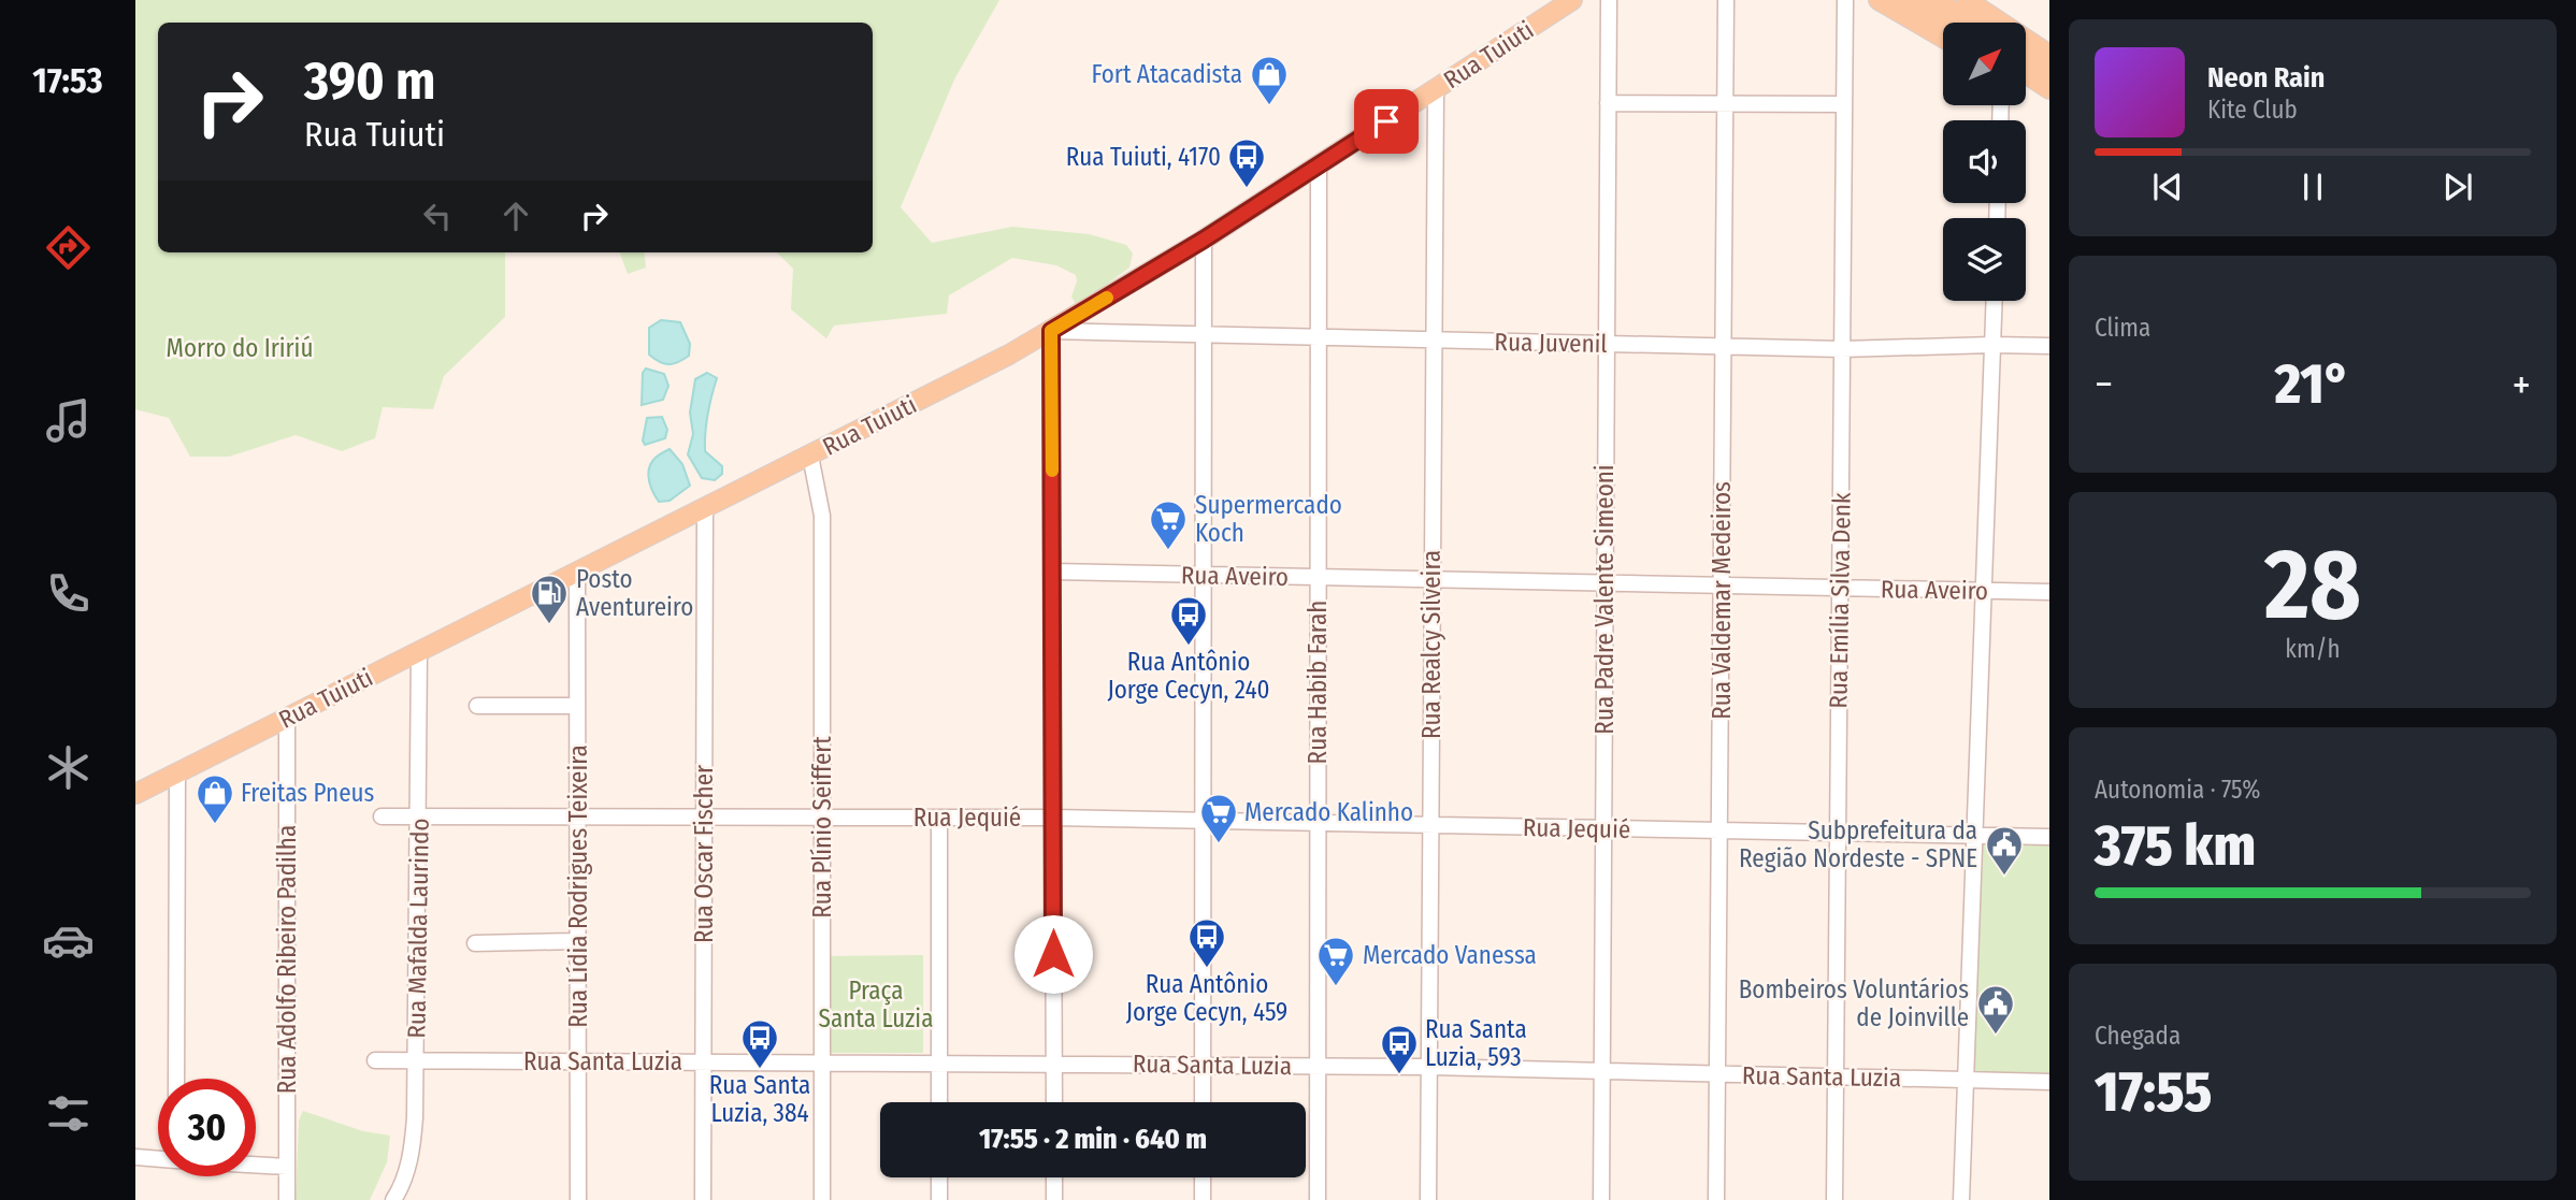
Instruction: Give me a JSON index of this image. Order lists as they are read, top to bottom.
{
  "streets": {
    "main road": ["Rua Tuiuti"],
    "street": [
      "Rua Juvenil",
      "Rua Aveiro",
      "Rua Padre Valente Simeoni",
      "Rua Valdemar Medeiros",
      "Rua Emília Silva Denk",
      "Rua Realcy Silveira",
      "Rua Habib Farah",
      "Rua Jequié",
      "Rua Plínio Seiffert",
      "Rua Oscar Fischer",
      "Rua Lídia Rodrigues Teixeira",
      "Rua Mafalda Laurindo",
      "Rua Adolfo Ribeiro Padilha",
      "Rua Santa Luzia"
    ]
  },
  "crossings": [
    ["Rua Tuiuti", "Rua Juvenil"],
    ["Rua Tuiuti", "Rua Realcy Silveira"],
    ["Rua Tuiuti", "Rua Habib Farah"],
    ["Rua Tuiuti", "Rua Plínio Seiffert"],
    ["Rua Tuiuti", "Rua Oscar Fischer"],
    ["Rua Tuiuti", "Rua Lídia Rodrigues Teixeira"],
    ["Rua Tuiuti", "Rua Mafalda Laurindo"],
    ["Rua Tuiuti", "Rua Adolfo Ribeiro Padilha"],
    ["Rua Juvenil", "Rua Padre Valente Simeoni"],
    ["Rua Juvenil", "Rua Valdemar Medeiros"],
    ["Rua Juvenil", "Rua Emília Silva Denk"],
    ["Rua Juvenil", "Rua Realcy Silveira"],
    ["Rua Juvenil", "Rua Habib Farah"],
    ["Rua Aveiro", "Rua Padre Valente Simeoni"],
    ["Rua Aveiro", "Rua Valdemar Medeiros"],
    ["Rua Aveiro", "Rua Emília Silva Denk"],
    ["Rua Aveiro", "Rua Realcy Silveira"],
    ["Rua Aveiro", "Rua Habib Farah"],
    ["Rua Padre Valente Simeoni", "Rua Jequié"],
    ["Rua Padre Valente Simeoni", "Rua Santa Luzia"],
    ["Rua Valdemar Medeiros", "Rua Jequié"],
    ["Rua Valdemar Medeiros", "Rua Santa Luzia"],
    ["Rua Emília Silva Denk", "Rua Jequié"],
    ["Rua Emília Silva Denk", "Rua Santa Luzia"],
    ["Rua Realcy Silveira", "Rua Jequié"],
    ["Rua Realcy Silveira", "Rua Santa Luzia"],
    ["Rua Habib Farah", "Rua Jequié"],
    ["Rua Habib Farah", "Rua Santa Luzia"],
    ["Rua Jequié", "Rua Plínio Seiffert"],
    ["Rua Jequié", "Rua Oscar Fischer"],
    ["Rua Jequié", "Rua Lídia Rodrigues Teixeira"],
    ["Rua Jequié", "Rua Mafalda Laurindo"],
    ["Rua Plínio Seiffert", "Rua Santa Luzia"],
    ["Rua Oscar Fischer", "Rua Santa Luzia"],
    ["Rua Lídia Rodrigues Teixeira", "Rua Santa Luzia"],
    ["Rua Mafalda Laurindo", "Rua Santa Luzia"]
  ],
  "parks": ["Morro do Iririú", "Praça Santa Luzia"],
  "places": {
    "shop": ["Fort Atacadista", "Freitas Pneus"],
    "bus stop": [
      "Rua Tuiuti, 4170",
      "Rua Antônio Jorge Cecyn, 240",
      "Rua Antônio Jorge Cecyn, 459",
      "Rua Santa Luzia, 384",
      "Rua Santa Luzia, 593"
    ],
    "supermarket": ["Supermercado Koch", "Mercado Kalinho", "Mercado Vanessa"],
    "fuel station": ["Posto Aventureiro"],
    "public building": ["Subprefeitura da Região Nordeste - SPNE", "Bombeiros Voluntários de Joinville"]
  },
  "north": "top right",
  "page": {
    "tabs": "17:53",
    "turn": ["390 m", "Rua Tuiuti"],
    "song": ["Neon Rain", "Kite Club"],
    "tile": [
      "Clima",
      ["28", "km/h"],
      ["Autonomia · 75%", "375 km"],
      ["Chegada", "17:55"]
    ],
    "heat": ["−", "21°", "+"],
    "limit": "30",
    "trip": "17:55 · 2 min · 640 m"
  }
}
